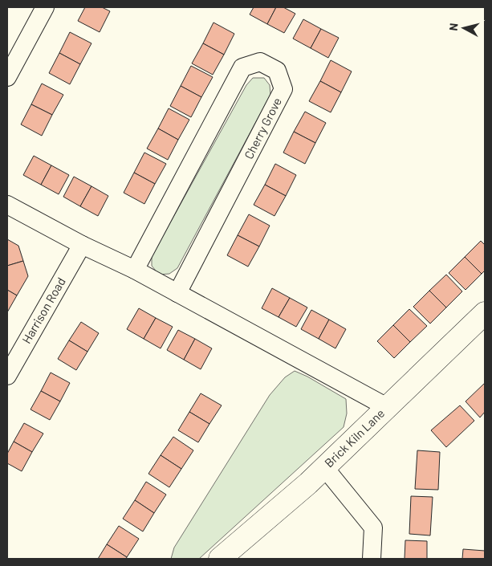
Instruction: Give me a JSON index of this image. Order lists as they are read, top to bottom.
{
  "streets": {
    "street": ["Cherry Grove", "Harrison Road", "Brick Kiln Lane"]
  },
  "north": "left"
}
